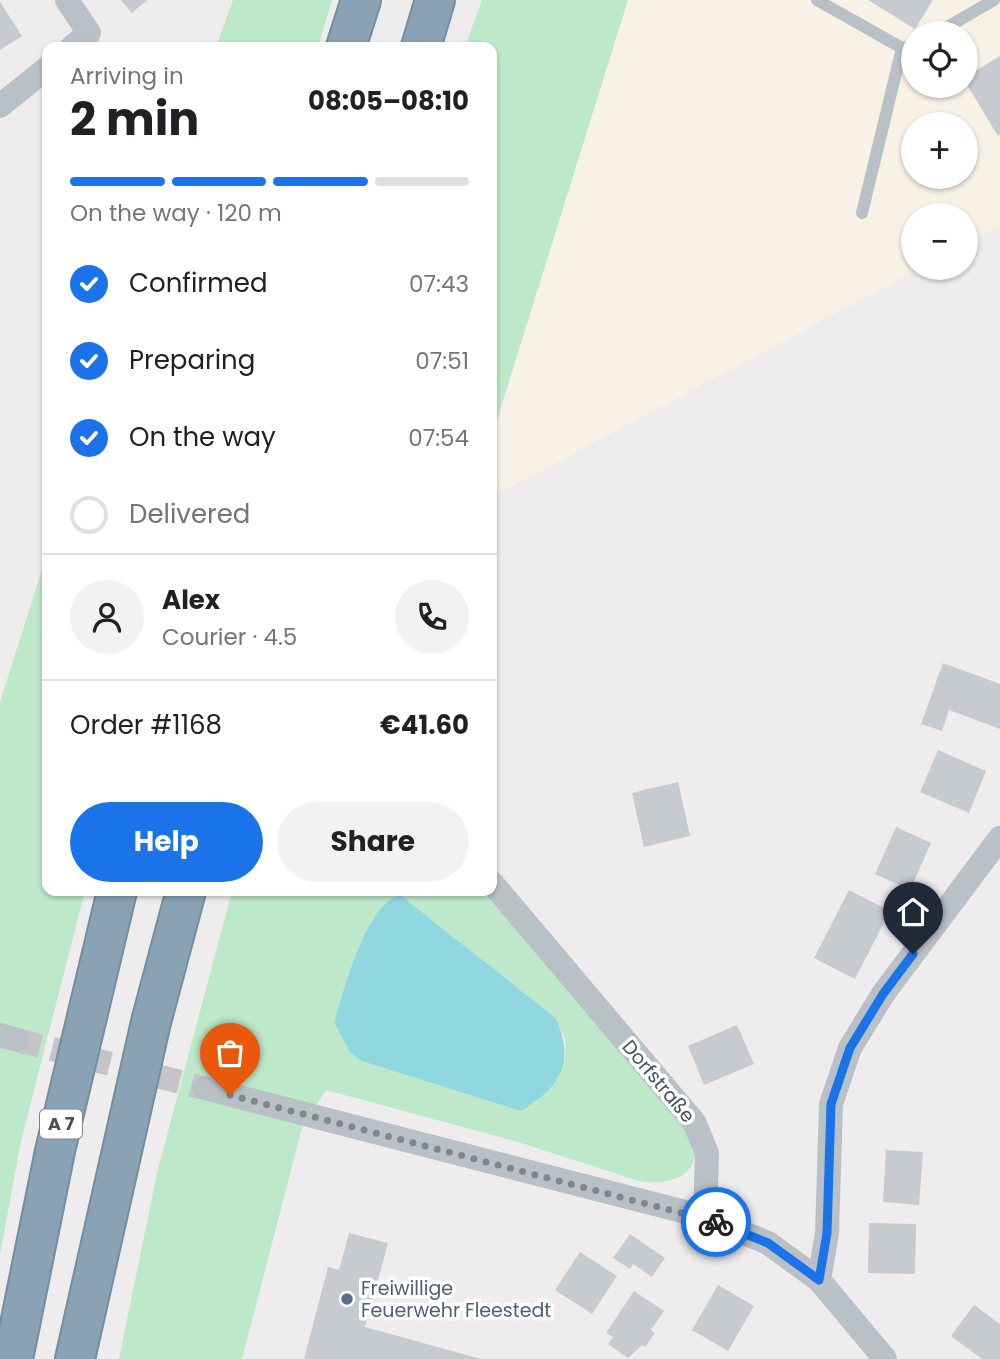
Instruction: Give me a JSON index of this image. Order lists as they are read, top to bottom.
{
  "streets": {
    "highway": ["A 7"],
    "street": ["Dorfstraße"]
  },
  "places": ["Freiwillige Feuerwehr Fleestedt"],
  "page": {
    "map_buttons": ["+", "−"],
    "heading": ["2 min", "Arriving in", "08:05–08:10"],
    "panel": [
      "Alex",
      "Courier · 4.5",
      "Order #1168",
      "€41.60"
    ],
    "bar": "On the way · 120 m",
    "list": [
      ["Confirmed", "07:43"],
      ["Preparing", "07:51"],
      ["On the way", "07:54"],
      "Delivered"
    ],
    "buttons": ["Help", "Share"]
  }
}
